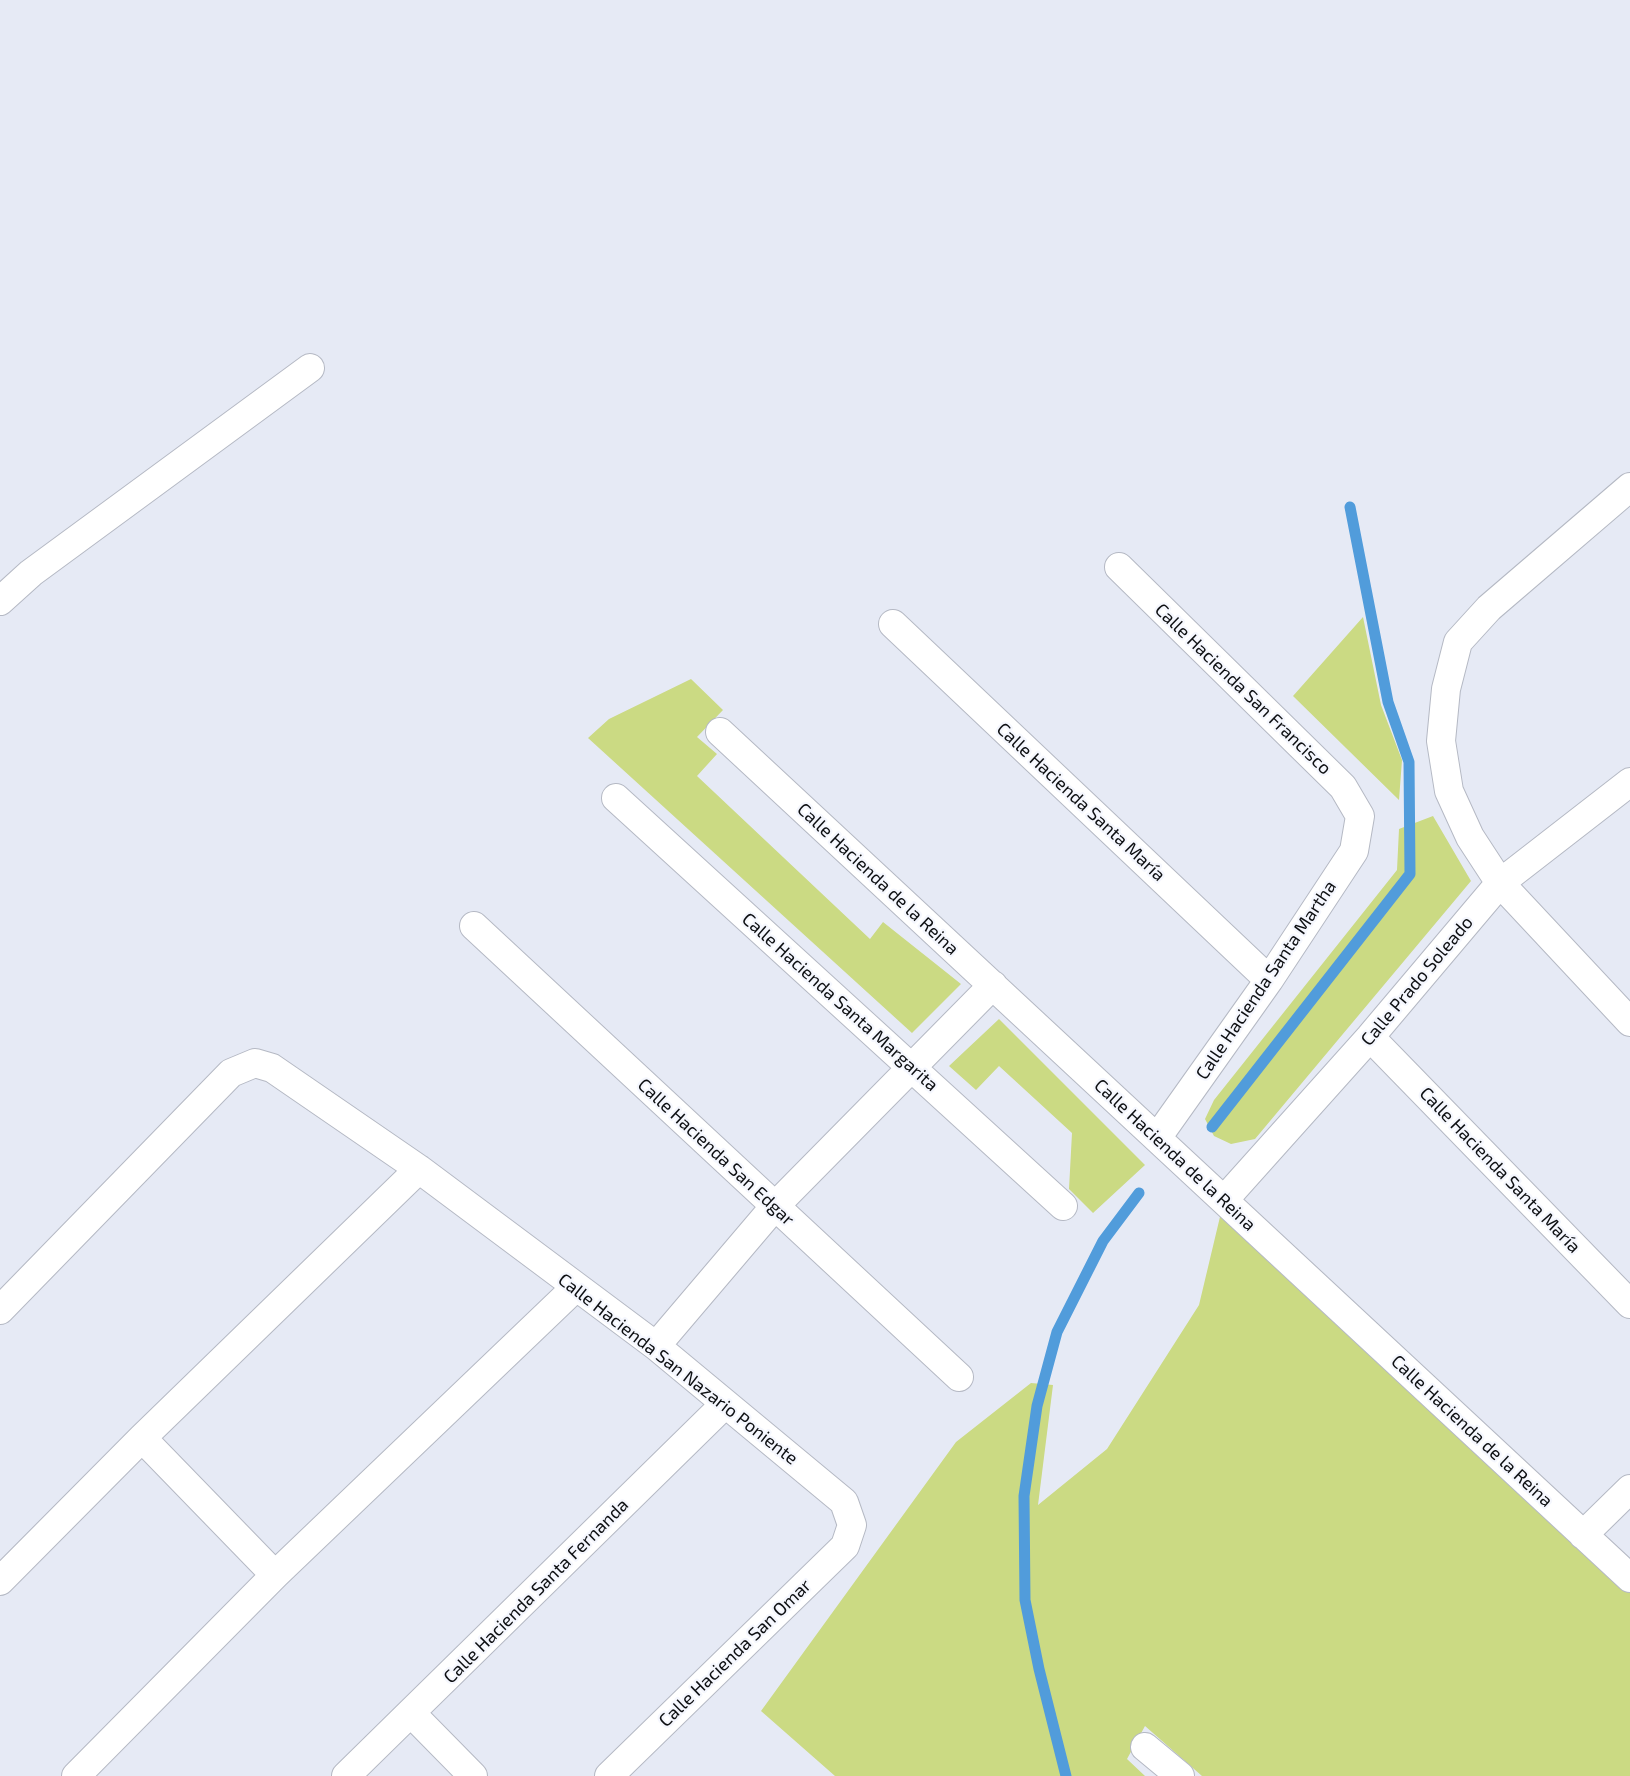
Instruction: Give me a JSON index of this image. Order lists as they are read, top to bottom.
{
  "streets": {
    "street": [
      "Calle Hacienda San Francisco",
      "Calle Hacienda Santa María",
      "Calle Hacienda de la Reina",
      "Calle Hacienda Santa Martha",
      "Calle Prado Soleado",
      "Calle Hacienda Santa Margarita",
      "Calle Hacienda San Edgar",
      "Calle Hacienda San Nazario Poniente",
      "Calle Hacienda Santa Fernanda",
      "Calle Hacienda San Omar"
    ]
  },
  "crossings": [
    ["Calle Hacienda San Francisco", "Calle Hacienda Santa Martha"],
    ["Calle Hacienda Santa María", "Calle Hacienda Santa Martha"],
    ["Calle Hacienda Santa María", "Calle Prado Soleado"],
    ["Calle Hacienda de la Reina", "Calle Hacienda Santa Martha"],
    ["Calle Hacienda de la Reina", "Calle Prado Soleado"],
    ["Calle Hacienda San Nazario Poniente", "Calle Hacienda Santa Fernanda"],
    ["Calle Hacienda San Nazario Poniente", "Calle Hacienda San Omar"]
  ]
}
